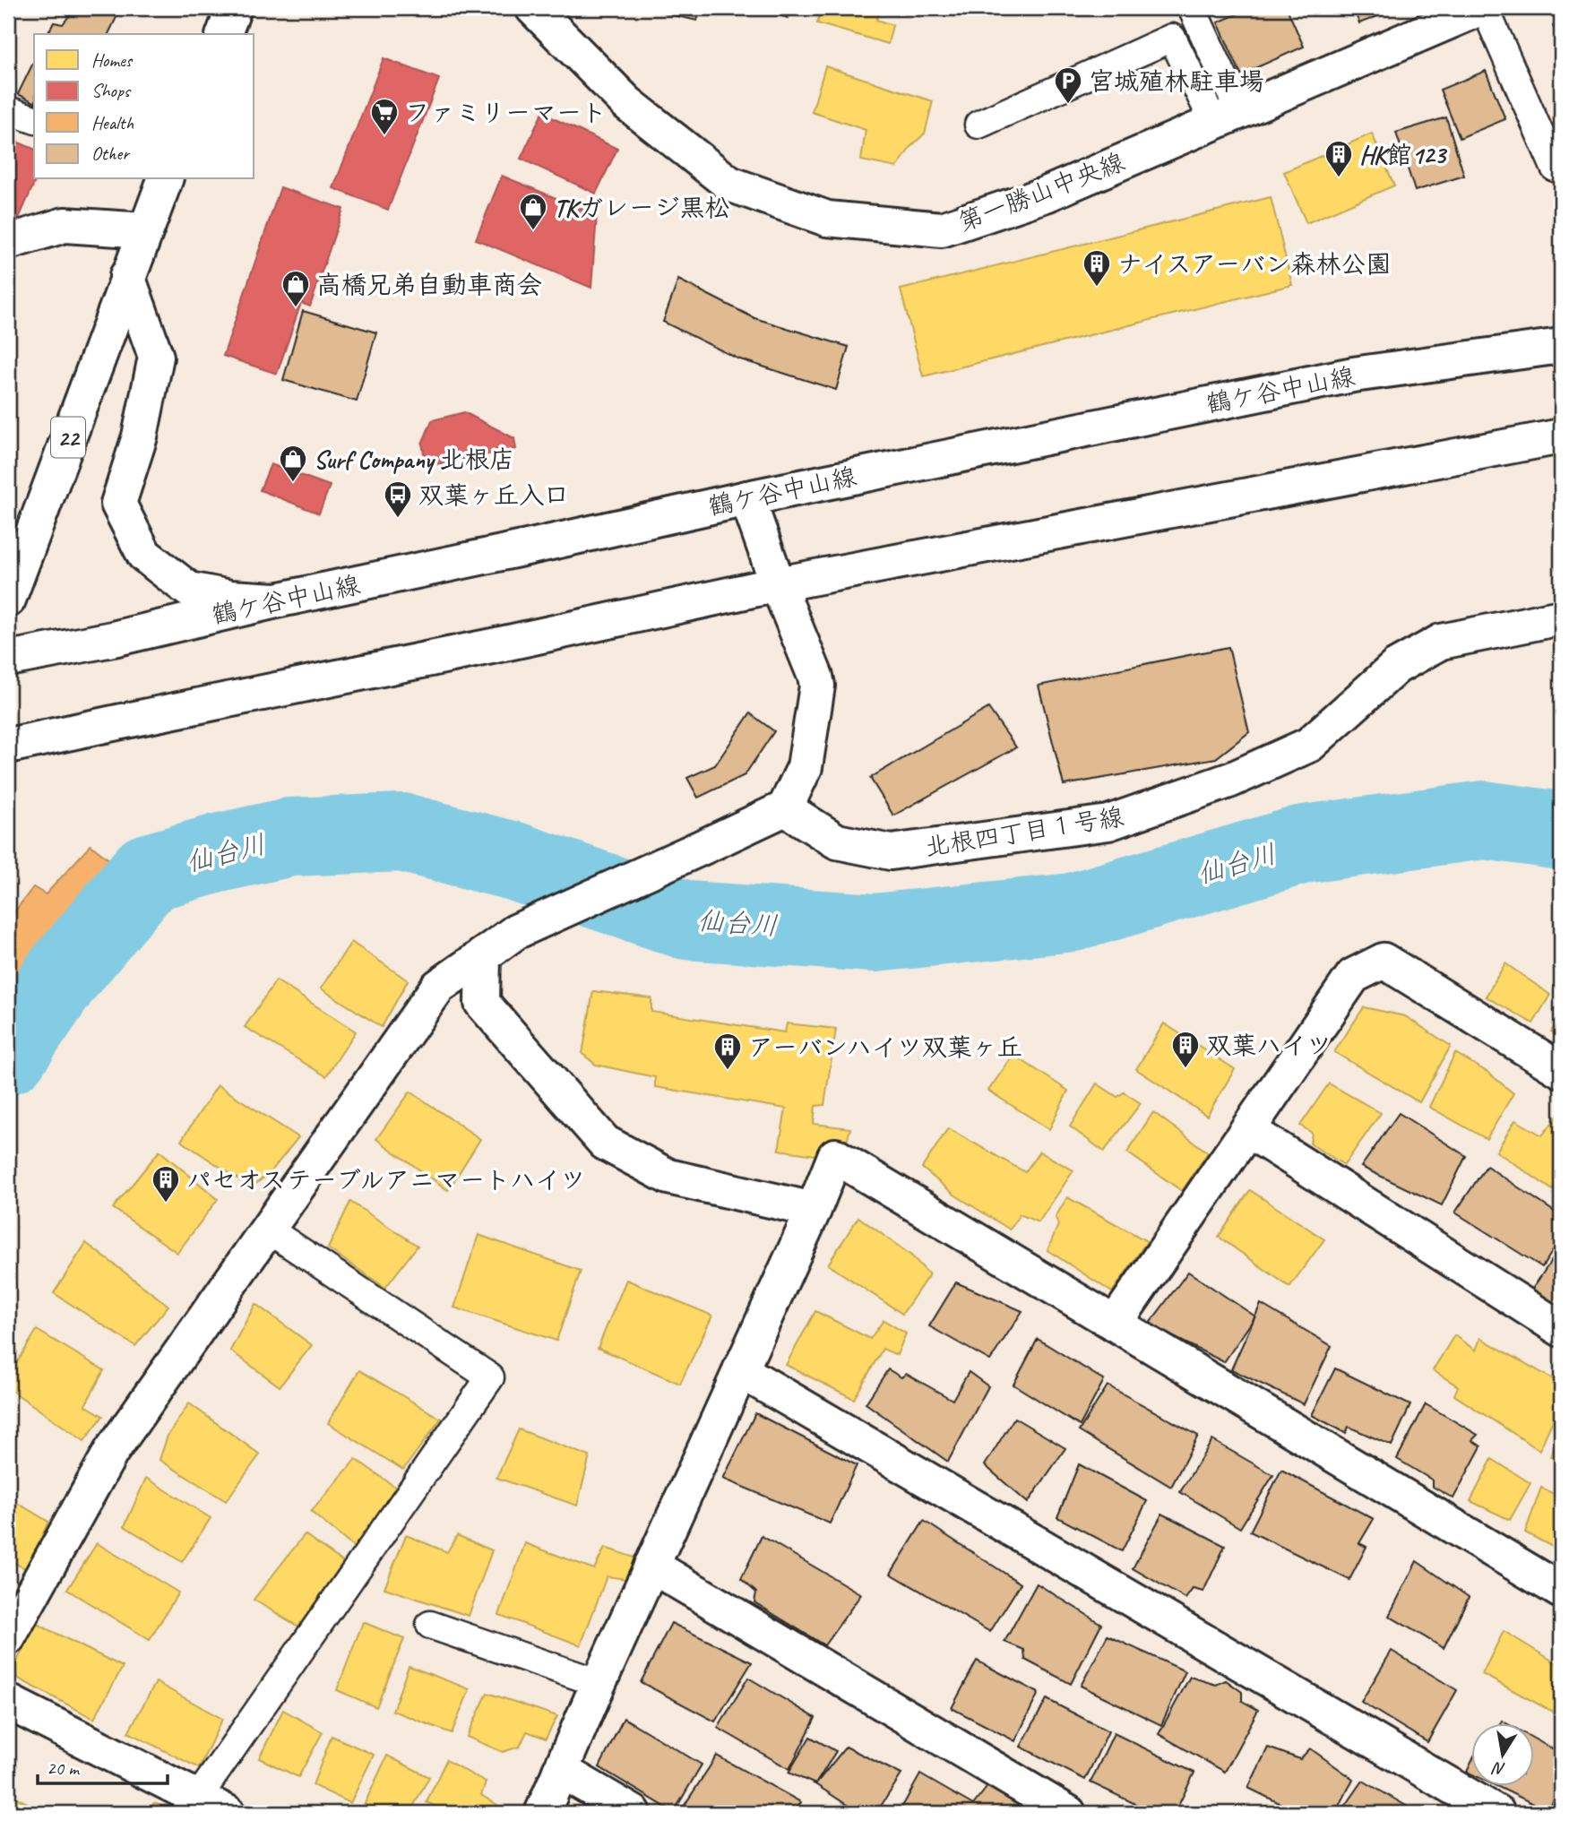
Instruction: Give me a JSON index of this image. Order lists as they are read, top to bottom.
{
  "streets": {
    "street": [
      "第一勝山中央線",
      "鶴ケ谷中山線",
      "22",
      "北根四丁目１号線"
    ]
  },
  "water": ["仙台川"],
  "places": {
    "parking": ["宮城殖林駐車場"],
    "supermarket": ["ファミリーマート"],
    "building": [
      "HK館123",
      "ナイスアーバン森林公園",
      "双葉ハイツ",
      "アーバンハイツ双葉ヶ丘",
      "パセオステーブルアニマートハイツ"
    ],
    "shop": ["TKガレージ黒松", "高橋兄弟自動車商会", "Surf Company 北根店"],
    "bus stop": ["双葉ヶ丘入口"]
  },
  "legend": [
    "Homes",
    "Shops",
    "Health",
    "Other"
  ],
  "scale_bar": "20 m",
  "north": "bottom"
}
